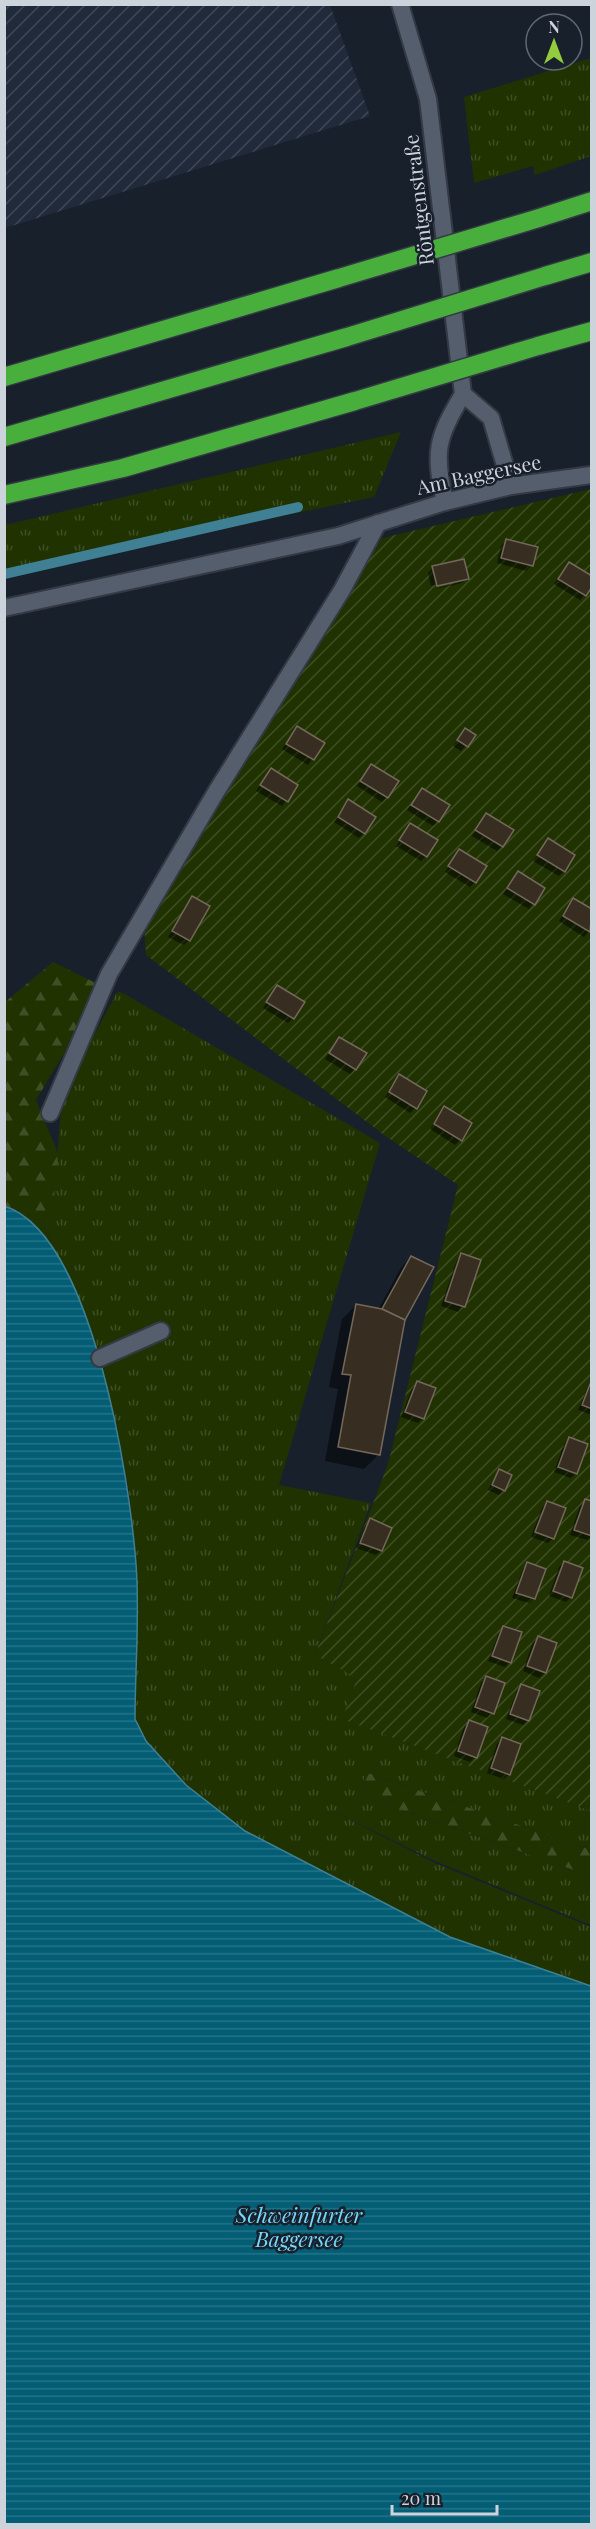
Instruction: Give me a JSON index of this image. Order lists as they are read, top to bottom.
{
  "streets": {
    "street": ["Röntgenstraße", "Am Baggersee"]
  },
  "water": ["Schweinfurter Baggersee"],
  "scale_bar": "20 m",
  "north": "top"
}
